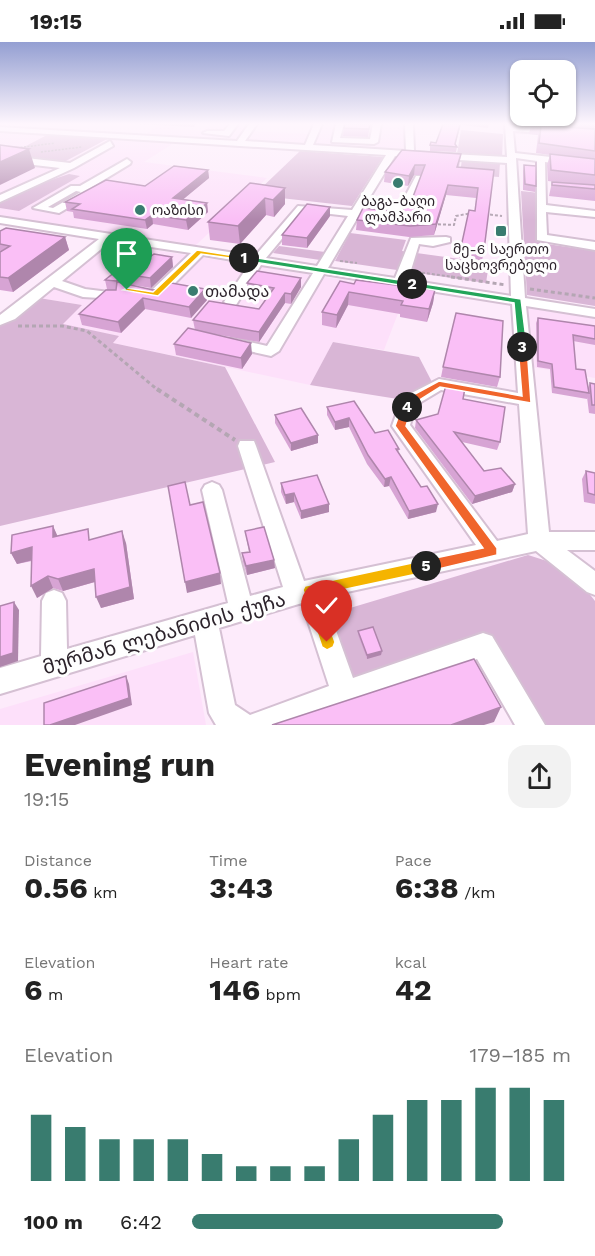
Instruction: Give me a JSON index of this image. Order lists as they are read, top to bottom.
{
  "streets": {
    "street": ["მურმან ლებანიძის ქუჩა"]
  },
  "places": {
    "other": ["ბაგა-ბაღი ლამპარი", "ოაზისი", "თამადა"],
    "transit": ["მე-6 საერთო საცხოვრებელი"]
  },
  "page": {
    "status": "19:15",
    "pins": [
      "1",
      "2",
      "3",
      "4",
      "5"
    ],
    "heading": ["Evening run", "19:15"],
    "stats": [
      ["Distance", "0.56 km"],
      ["Time", "3:43"],
      ["Pace", "6:38 /km"],
      ["Elevation", "6 m"],
      ["Heart rate", "146 bpm"],
      ["kcal", "42"]
    ],
    "chart": ["Elevation", "179–185 m"],
    "list": [
      {
        "name": "100 m",
        "note": "6:42"
      }
    ]
  }
}
